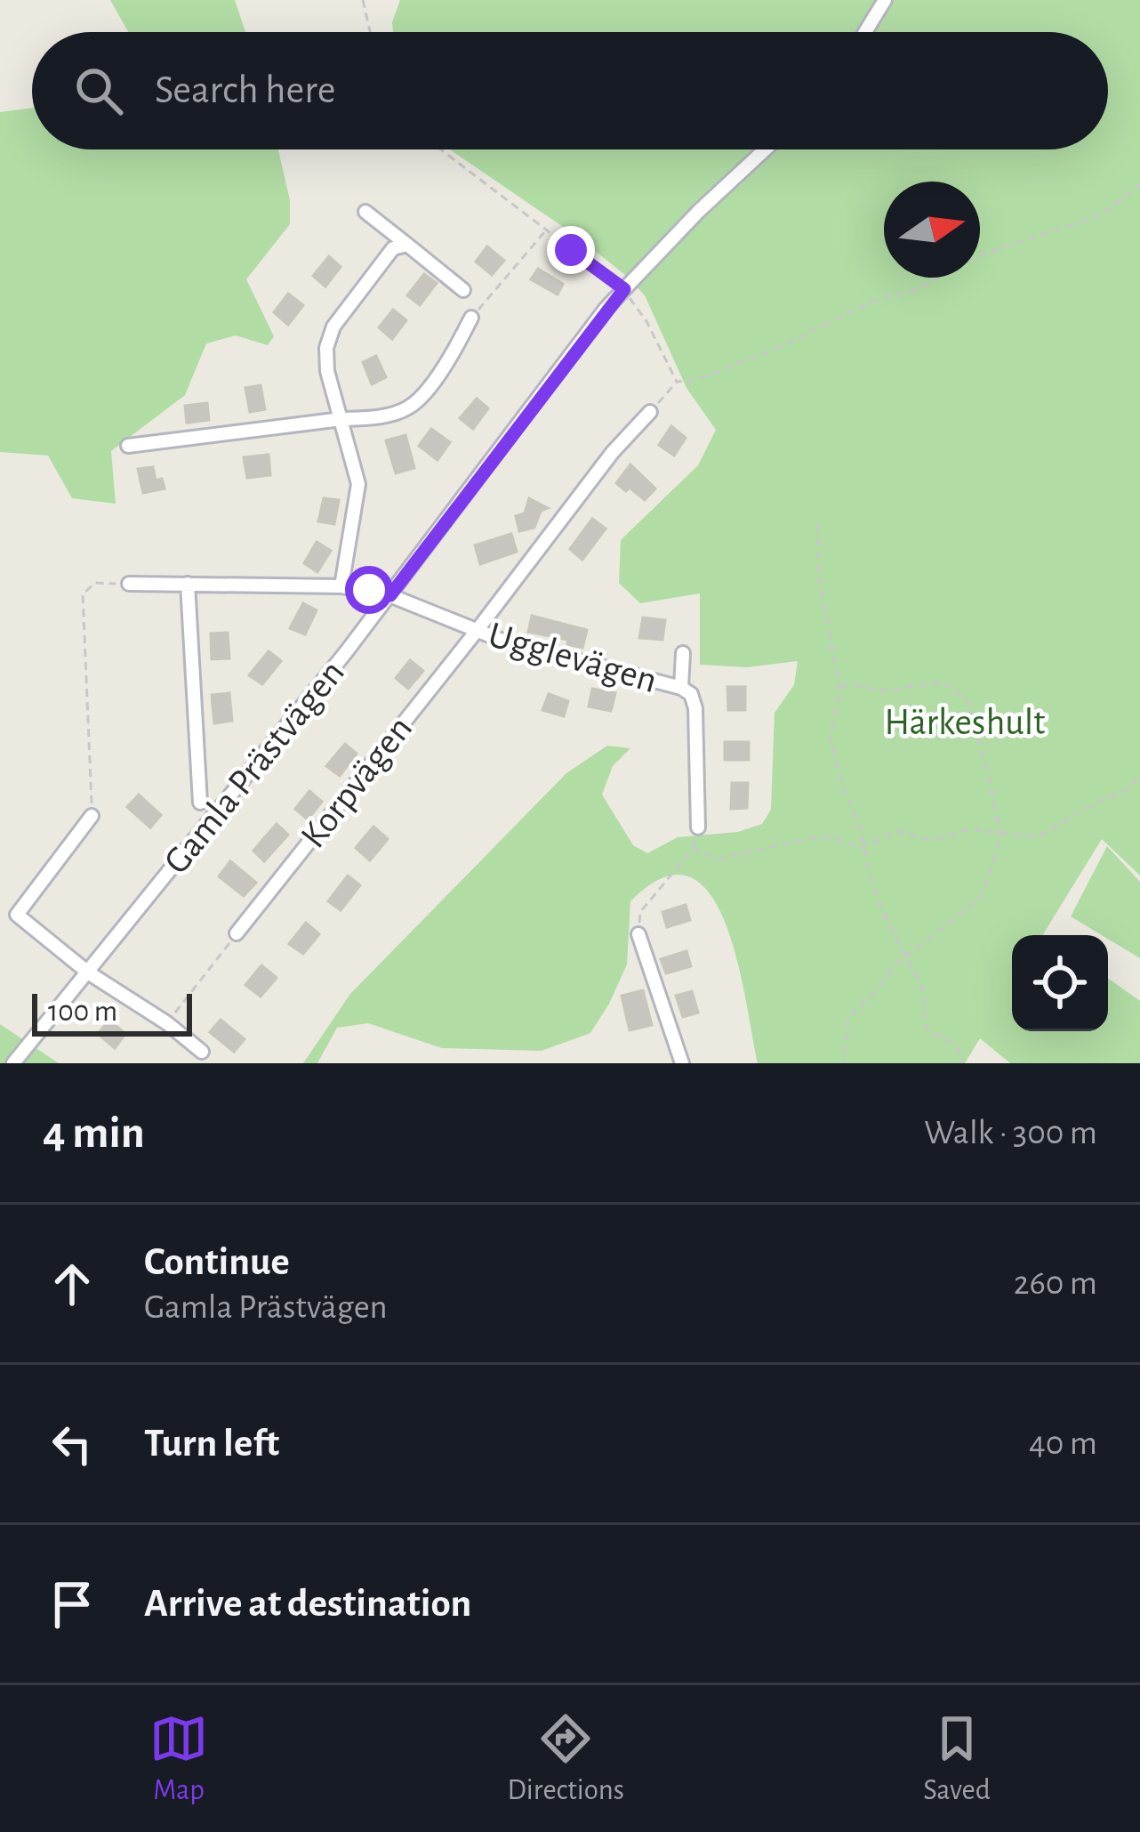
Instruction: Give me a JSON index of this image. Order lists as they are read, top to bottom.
{
  "streets": {
    "street": ["Ugglevägen", "Gamla Prästvägen", "Korpvägen"]
  },
  "crossings": [
    ["Ugglevägen", "Gamla Prästvägen"],
    ["Ugglevägen", "Korpvägen"]
  ],
  "parks": ["Härkeshult"],
  "scale_bar": "100 m",
  "north": "right",
  "page": {
    "search": "Search here",
    "scale": "100 m",
    "heading": ["4 min", "Walk · 300 m"],
    "list": [
      ["Continue", "Gamla Prästvägen", "260 m"],
      ["Turn left", "40 m"],
      "Arrive at destination"
    ],
    "nav": ["Map", "Directions", "Saved"]
  }
}
